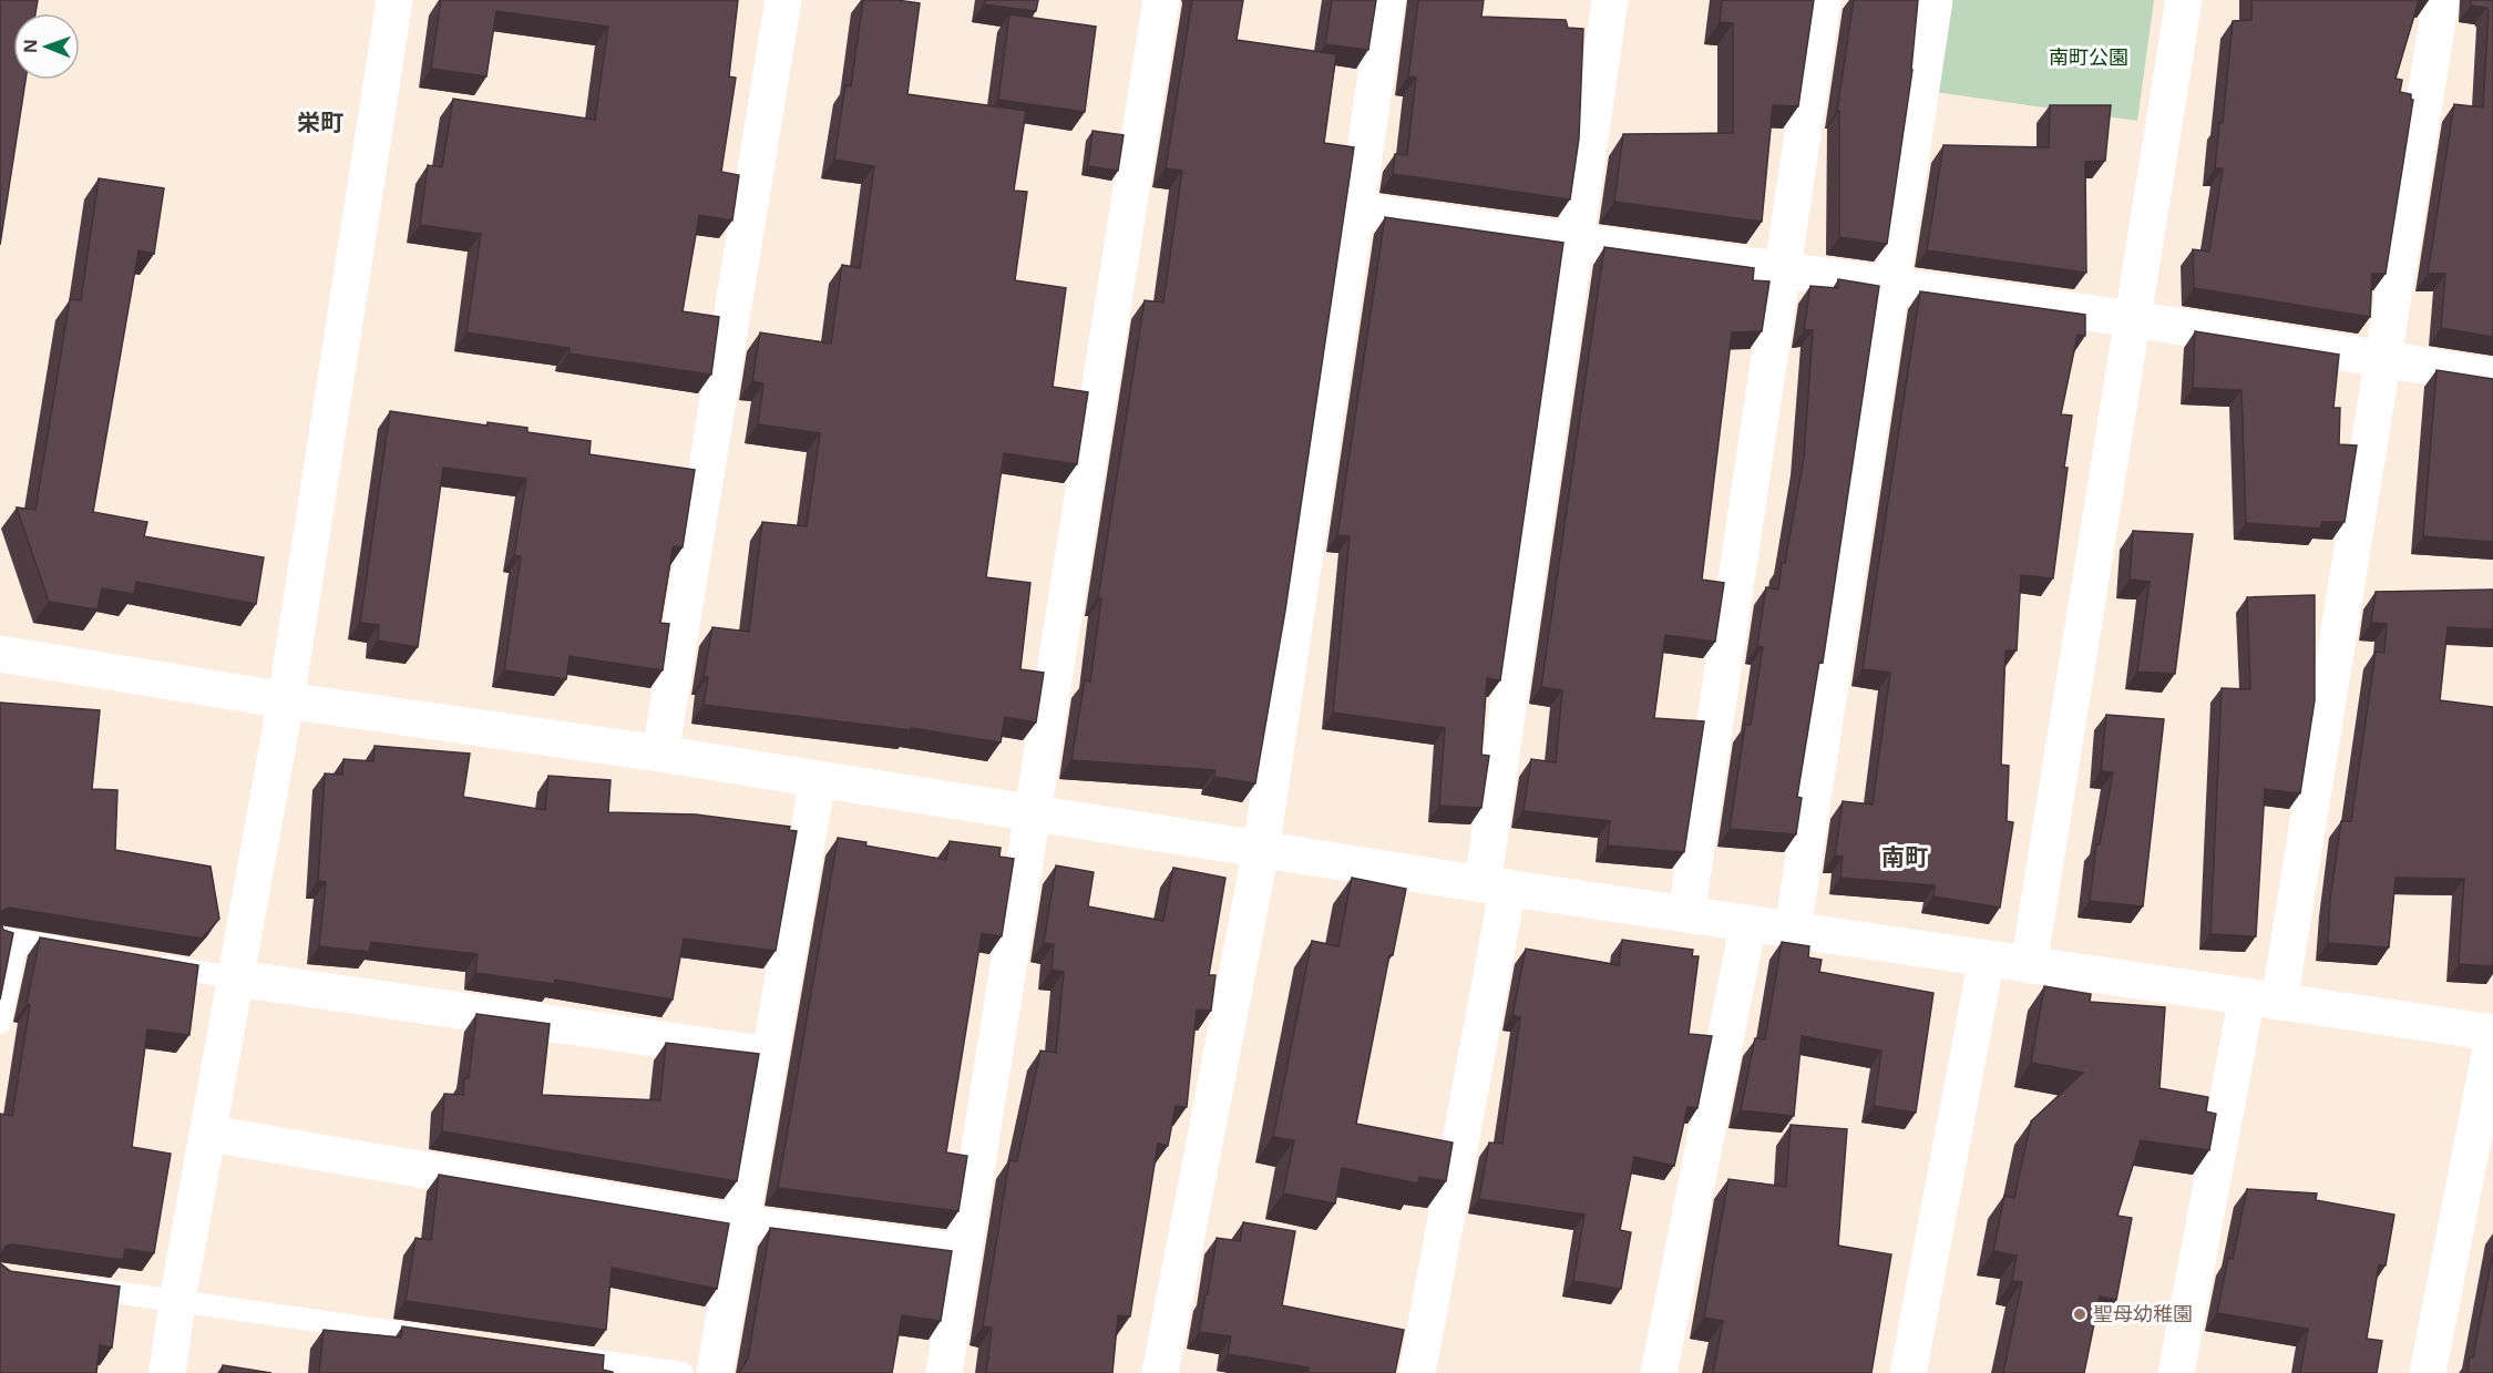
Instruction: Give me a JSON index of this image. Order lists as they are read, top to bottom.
{
  "districts": ["栄町", "南町"],
  "parks": ["南町公園"],
  "places": ["聖母幼稚園"],
  "north": "left"
}
